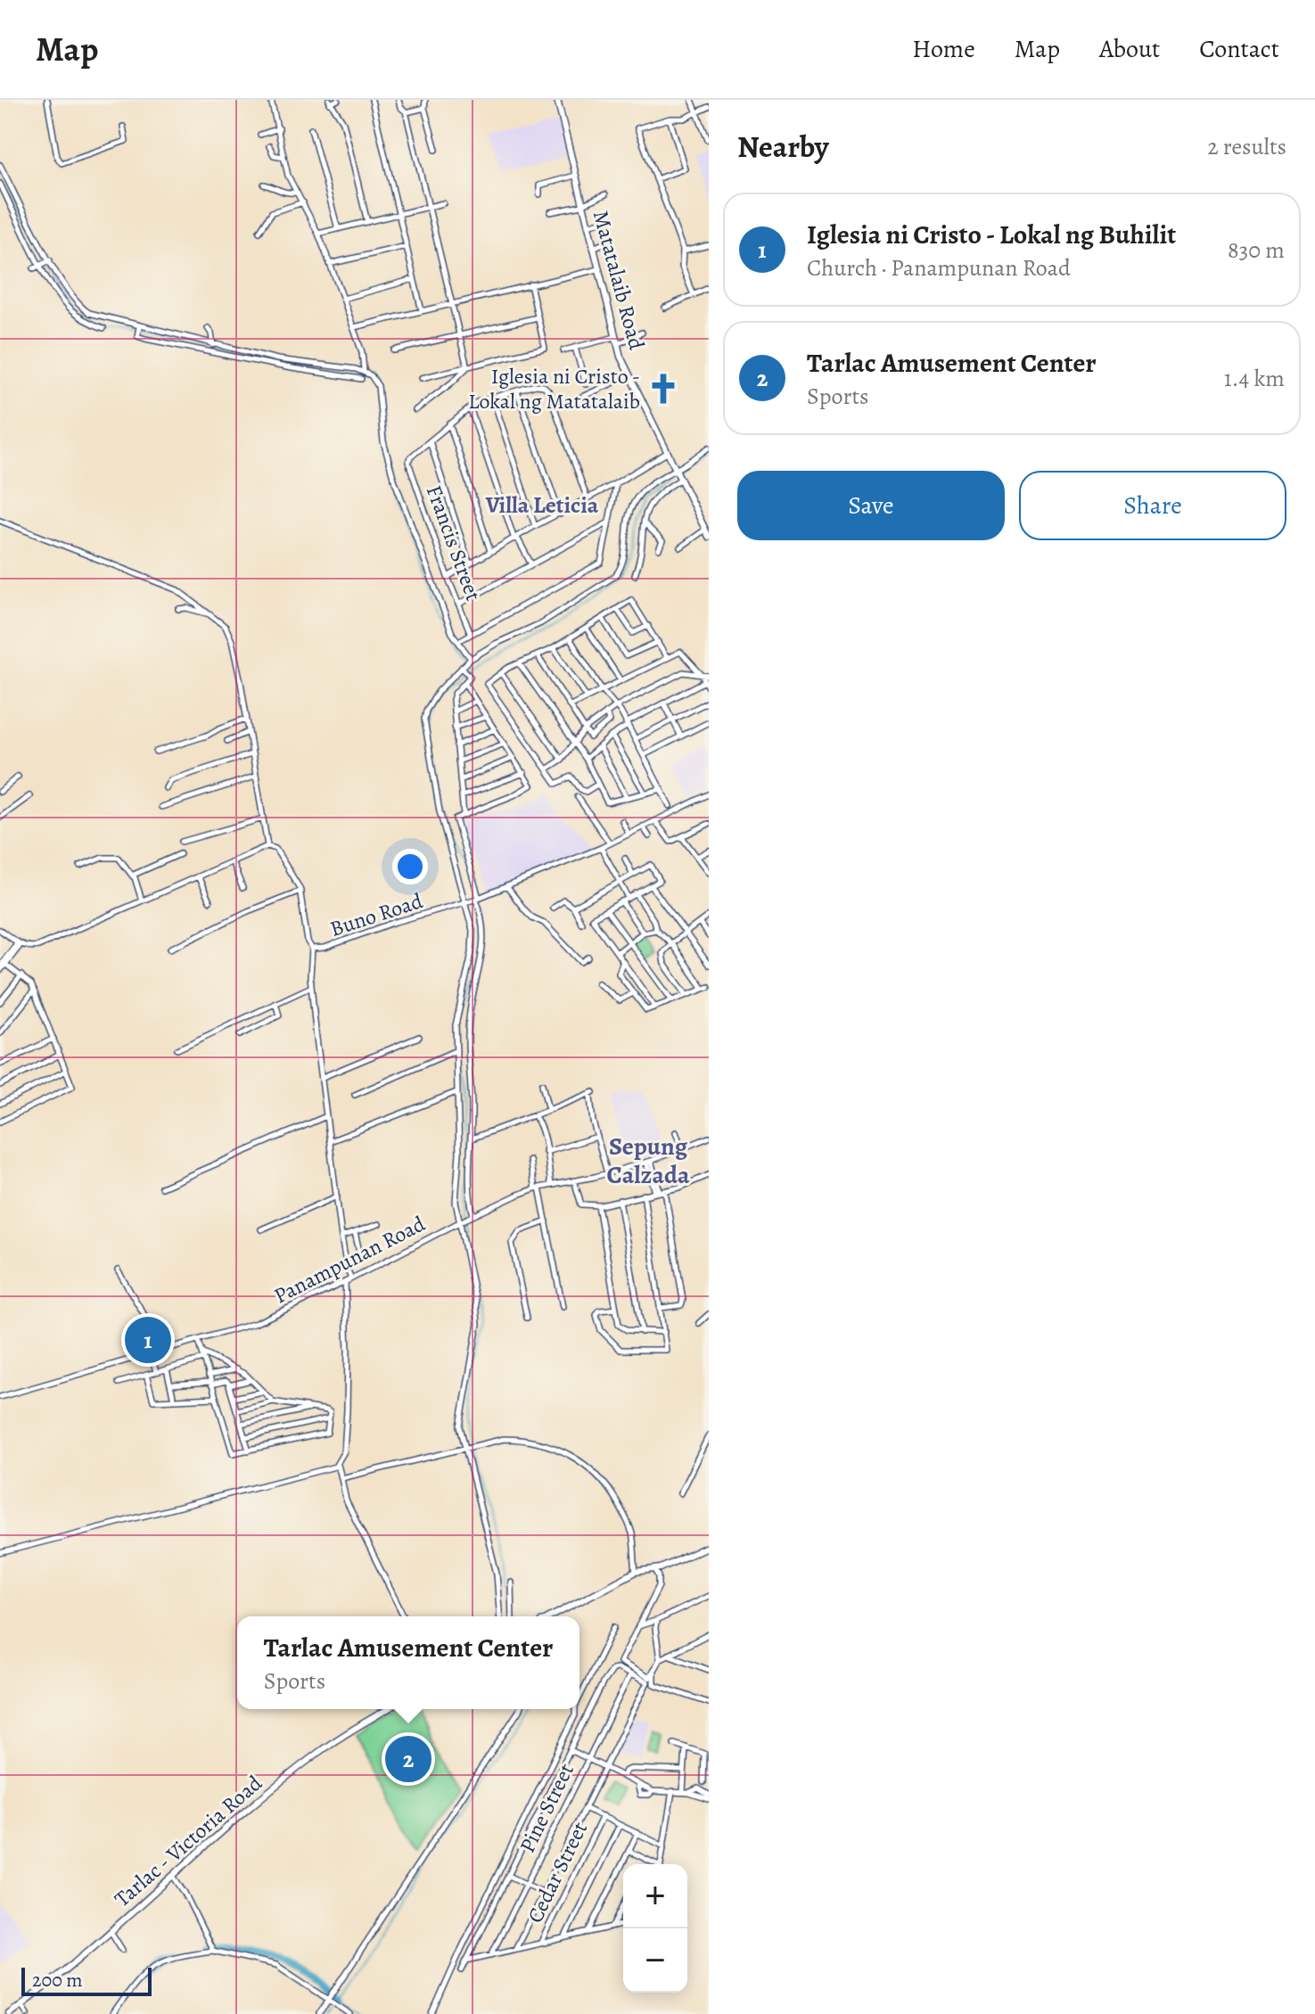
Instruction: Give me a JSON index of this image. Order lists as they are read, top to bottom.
{
  "streets": {
    "main road": ["Matatalaib Road", "Tarlac - Victoria Road"],
    "street": [
      "Francis Street",
      "Buno Road",
      "Panampunan Road",
      "Pine Street",
      "Cedar Street"
    ]
  },
  "districts": ["Villa Leticia", "Sepung Calzada"],
  "places": {
    "church": ["Iglesia ni Cristo - Lokal ng Matatalaib"]
  },
  "scale_bar": "200 m",
  "page": {
    "header": "Map",
    "nav": [
      "Home",
      "Map",
      "About",
      "Contact"
    ],
    "heading": ["Nearby", "2 results"],
    "list": [
      {
        "mark": "1",
        "name": "Iglesia ni Cristo - Lokal ng Buhilit",
        "note": "Church · Panampunan Road",
        "value": "830 m"
      },
      {
        "mark": "2",
        "name": "Tarlac Amusement Center",
        "note": "Sports",
        "value": "1.4 km"
      }
    ],
    "buttons": ["Save", "Share"],
    "pins": ["1", "2"],
    "popup": ["Tarlac Amusement Center", "Sports"],
    "map_buttons": ["+", "−"],
    "scale": "200 m"
  }
}
